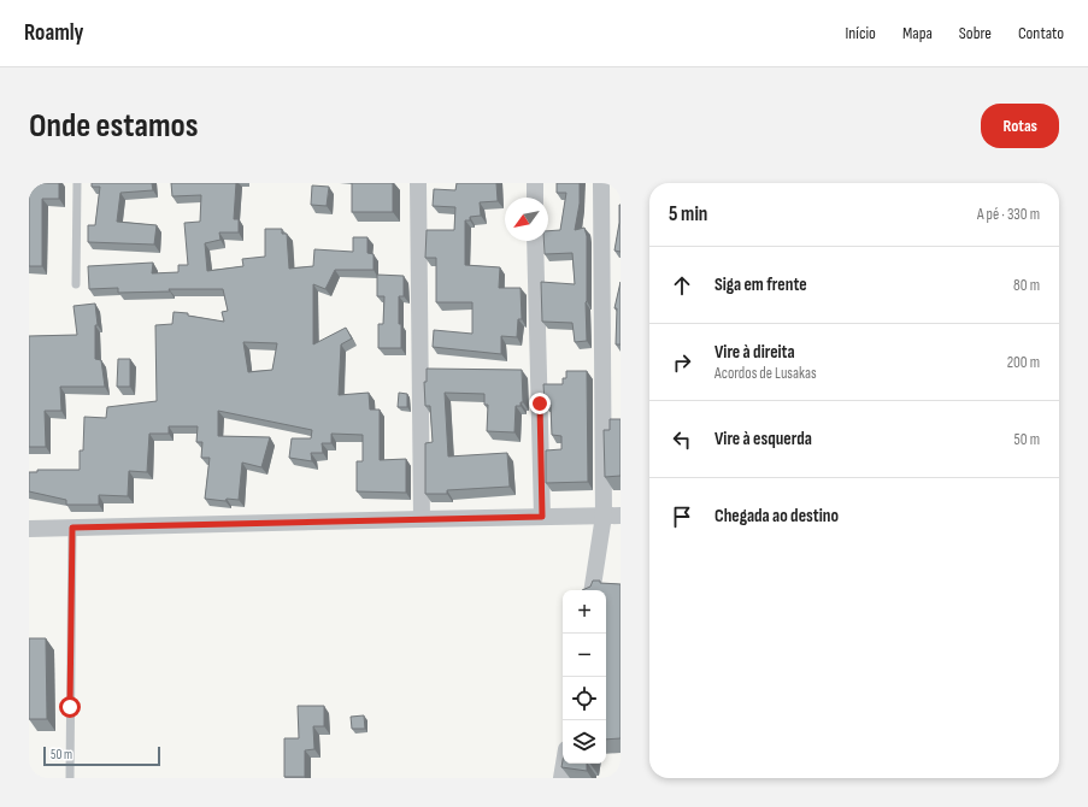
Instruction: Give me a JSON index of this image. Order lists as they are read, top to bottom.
{
  "scale_bar": "50 m",
  "north": "bottom left",
  "page": {
    "header": "Roamly",
    "nav": [
      "Início",
      "Mapa",
      "Sobre",
      "Contato"
    ],
    "buttons": "Rotas",
    "title": "Onde estamos",
    "heading": ["5 min", "A pé · 330 m"],
    "list": [
      ["Siga em frente", "80 m"],
      ["Vire à direita", "Acordos de Lusakas", "200 m"],
      ["Vire à esquerda", "50 m"],
      "Chegada ao destino"
    ],
    "map_buttons": ["+", "−"],
    "scale": "50 m"
  }
}
